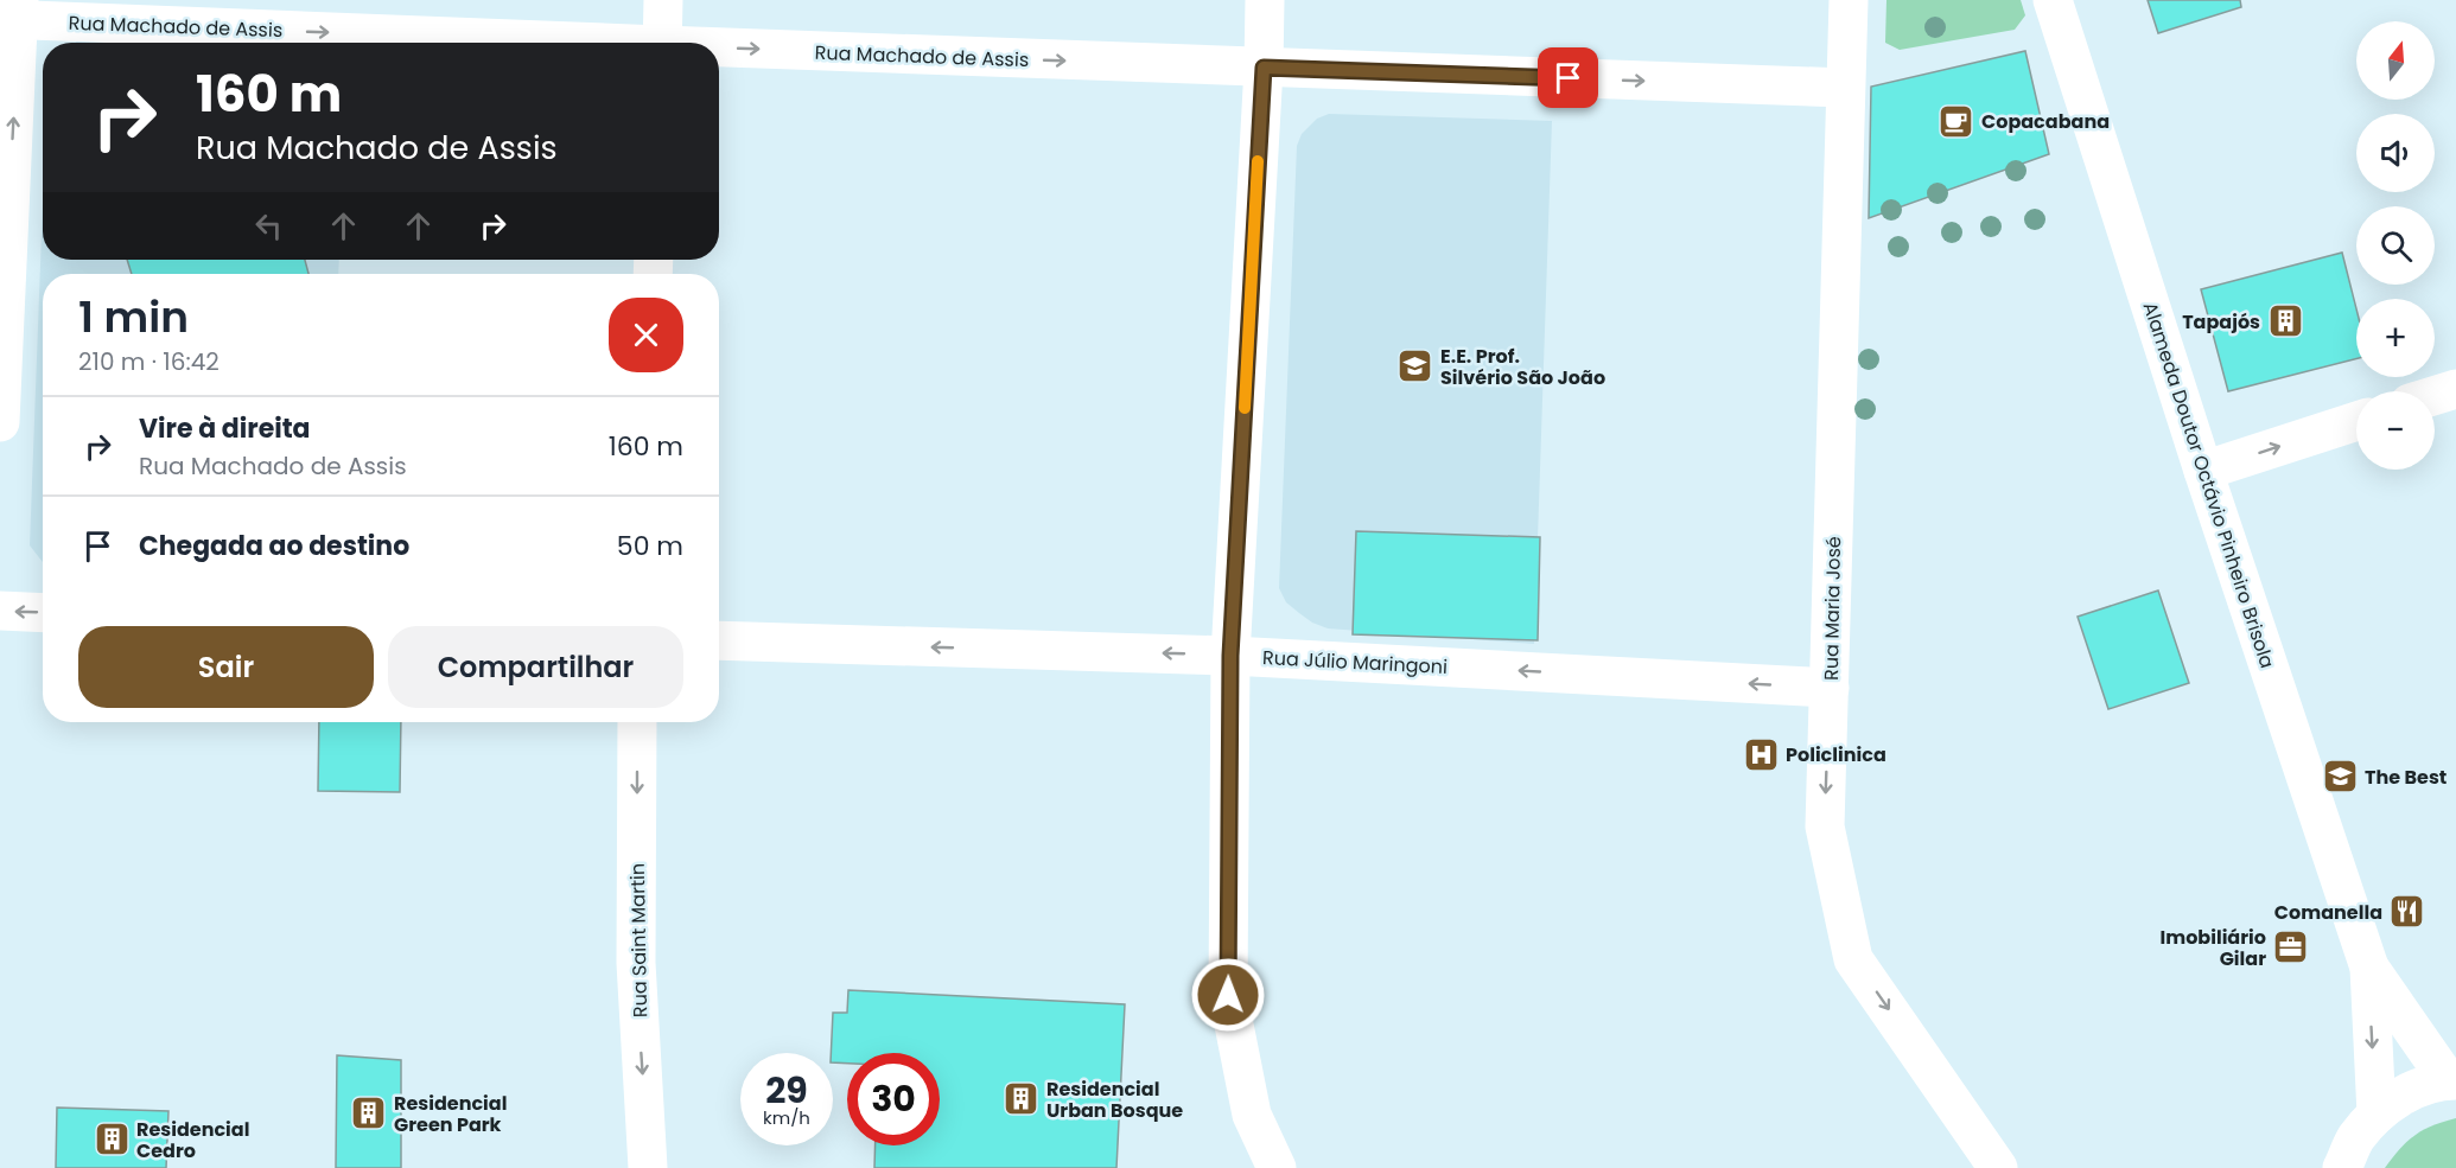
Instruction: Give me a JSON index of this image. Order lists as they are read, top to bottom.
{
  "streets": {
    "street": [
      "Rua Machado de Assis",
      "Alameda Doutor Octávio Pinheiro Brisola",
      "Rua Maria José",
      "Rua Júlio Maringoni",
      "Rua Saint Martin"
    ]
  },
  "crossings": [
    ["Rua Machado de Assis", "Rua Maria José"],
    ["Rua Maria José", "Rua Júlio Maringoni"]
  ],
  "one_way": [
    "Rua Machado de Assis",
    "Rua Maria José",
    "Rua Júlio Maringoni",
    "Rua Saint Martin"
  ],
  "places": {
    "cafe": ["Copacabana"],
    "building": [
      "Tapajós",
      "Residencial Urban Bosque",
      "Residencial Green Park",
      "Residencial Cedro"
    ],
    "school or university": ["E.E. Prof. Silvério São João", "The Best"],
    "hospital": ["Policlinica"],
    "restaurant": ["Comanella"],
    "office": ["Imobiliário Gilar"]
  },
  "north": "top",
  "page": {
    "map_buttons": ["+", "−"],
    "turn": ["160 m", "Rua Machado de Assis"],
    "heading": ["1 min", "210 m · 16:42"],
    "list": [
      {
        "name": "Vire à direita",
        "note": "Rua Machado de Assis",
        "value": "160 m"
      },
      {
        "name": "Chegada ao destino",
        "value": "50 m"
      }
    ],
    "buttons": ["Sair", "Compartilhar"],
    "speed": "29 km/h",
    "limit": "30"
  }
}
